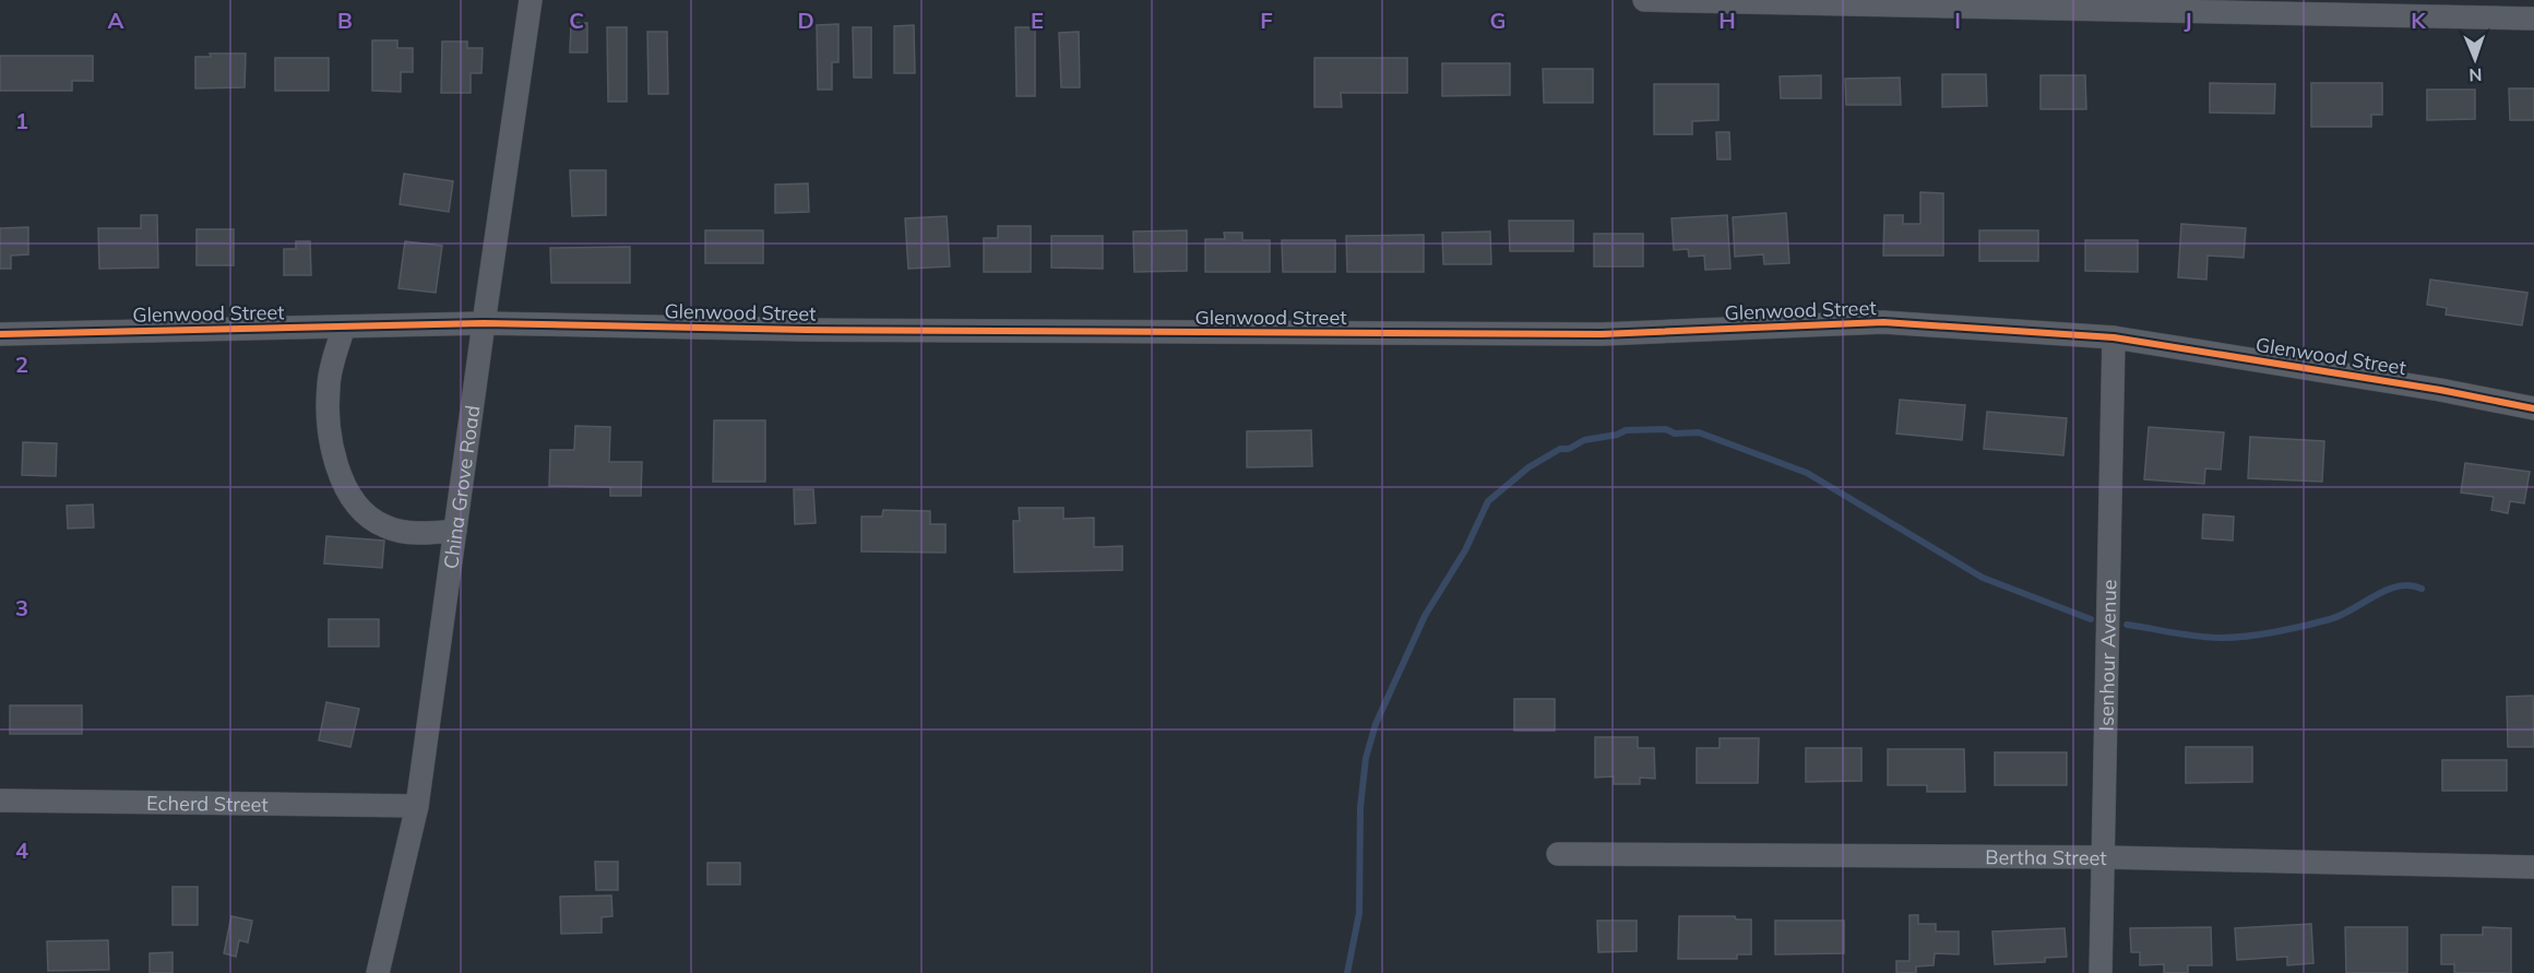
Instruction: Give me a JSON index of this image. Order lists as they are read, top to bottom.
{
  "streets": {
    "street": [
      "Glenwood Street",
      "China Grove Road",
      "Isenhour Avenue",
      "Echerd Street",
      "Bertha Street"
    ]
  },
  "crossings": [
    ["Glenwood Street", "China Grove Road"],
    ["Glenwood Street", "Isenhour Avenue"],
    ["China Grove Road", "Echerd Street"],
    ["Isenhour Avenue", "Bertha Street"]
  ],
  "north": "bottom",
  "grid": {
    "columns": [
      "A",
      "B",
      "C",
      "D",
      "E",
      "F",
      "G",
      "H",
      "I",
      "J",
      "K"
    ],
    "rows": [
      "1",
      "2",
      "3",
      "4"
    ]
  }
}
